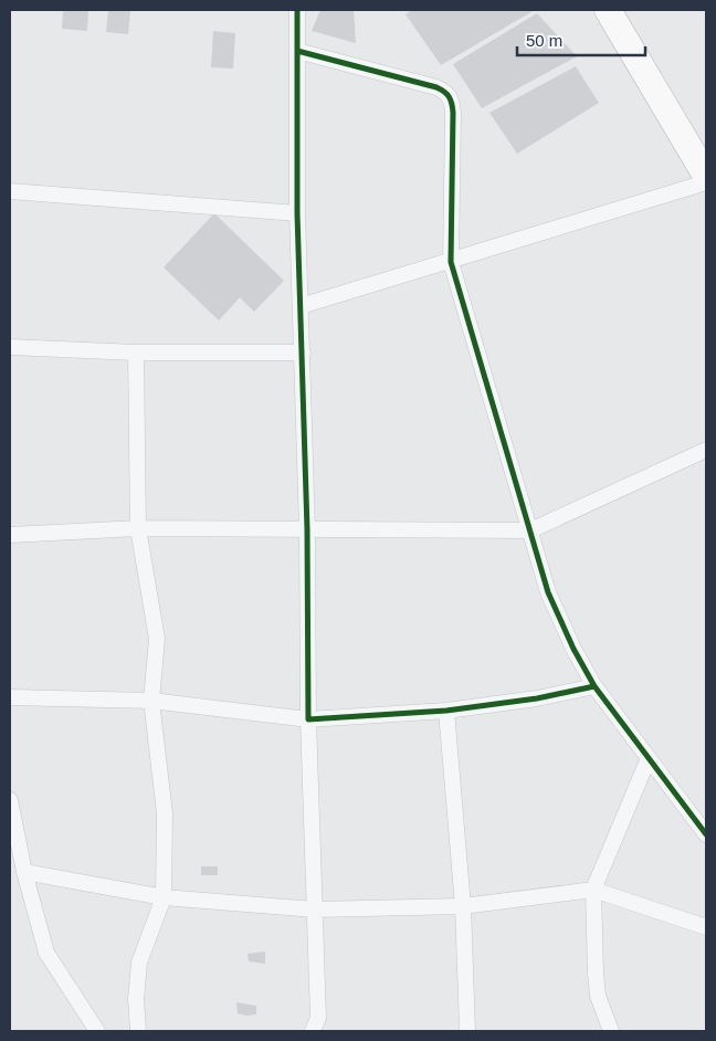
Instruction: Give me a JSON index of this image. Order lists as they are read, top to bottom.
{
  "scale_bar": "50 m"
}
